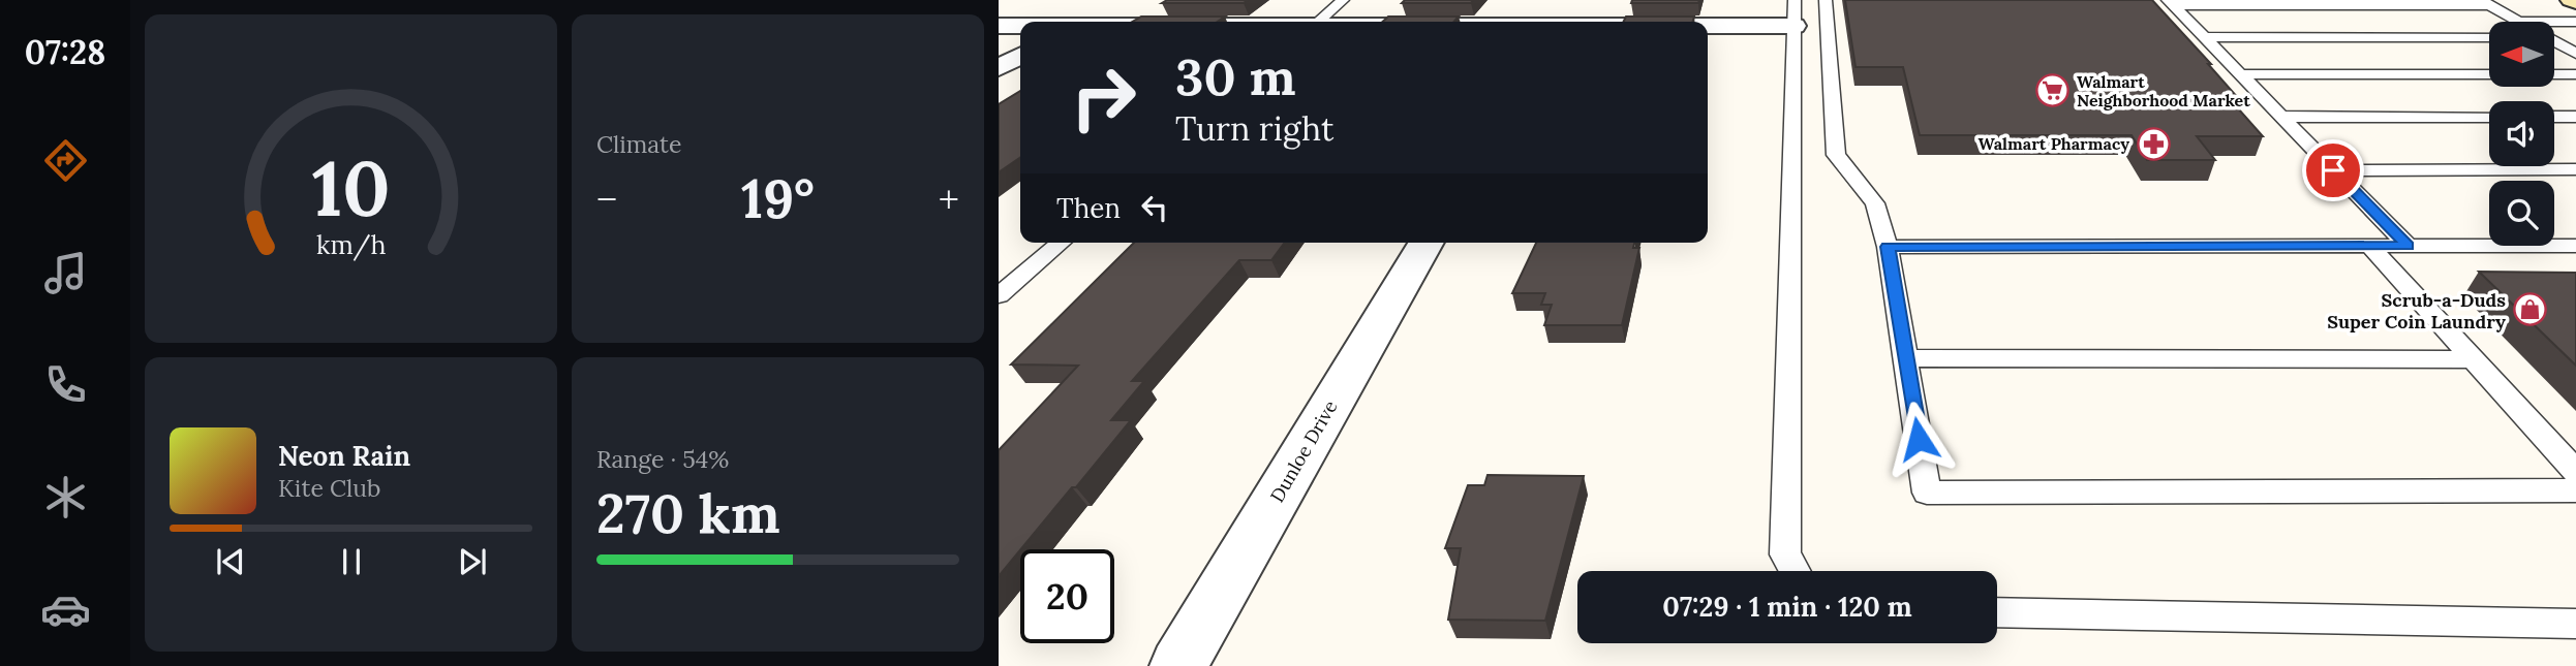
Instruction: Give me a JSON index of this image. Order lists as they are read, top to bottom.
{
  "streets": {
    "street": ["Dunloe Drive"]
  },
  "places": {
    "supermarket": ["Walmart Neighborhood Market"],
    "pharmacy": ["Walmart Pharmacy"],
    "shop": ["Scrub-a-Duds Super Coin Laundry"]
  },
  "north": "left",
  "page": {
    "tabs": "07:28",
    "tile": [
      "Climate",
      ["Range · 54%", "270 km"]
    ],
    "turn": ["30 m", "Turn right"],
    "heat": ["−", "19°", "+"],
    "then": "Then",
    "song": ["Neon Rain", "Kite Club"],
    "limit": "20",
    "trip": "07:29 · 1 min · 120 m",
    "gauge": ["10", "km/h"]
  }
}
